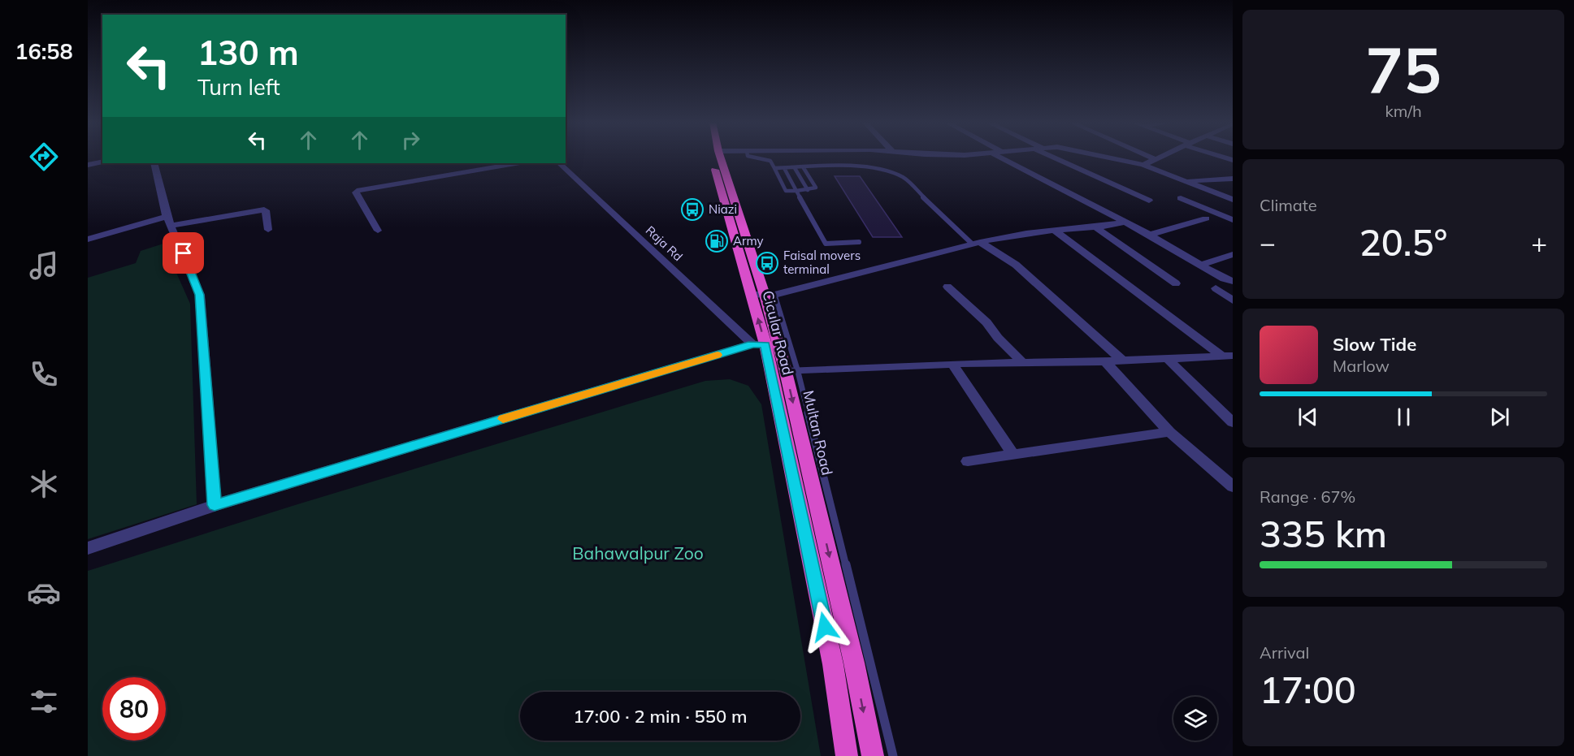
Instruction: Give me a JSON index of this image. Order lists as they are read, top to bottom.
{
  "streets": {
    "highway": ["Cicular Road", "Multan Road"],
    "street": ["Raja Rd"]
  },
  "crossings": [
    ["Raja Rd", "Cicular Road"],
    ["Raja Rd", "Multan Road"],
    ["Cicular Road", "Multan Road"]
  ],
  "one_way": ["Multan Road"],
  "parks": ["Bahawalpur Zoo"],
  "places": {
    "bus stop": ["Niazi", "Faisal movers terminal"],
    "fuel station": ["Army"]
  },
  "page": {
    "tabs": "16:58",
    "tile": [
      ["75", "km/h"],
      "Climate",
      ["Range · 67%", "335 km"],
      ["Arrival", "17:00"]
    ],
    "turn": ["130 m", "Turn left"],
    "heat": ["−", "20.5°", "+"],
    "song": ["Slow Tide", "Marlow"],
    "limit": "80",
    "trip": "17:00 · 2 min · 550 m"
  }
}
